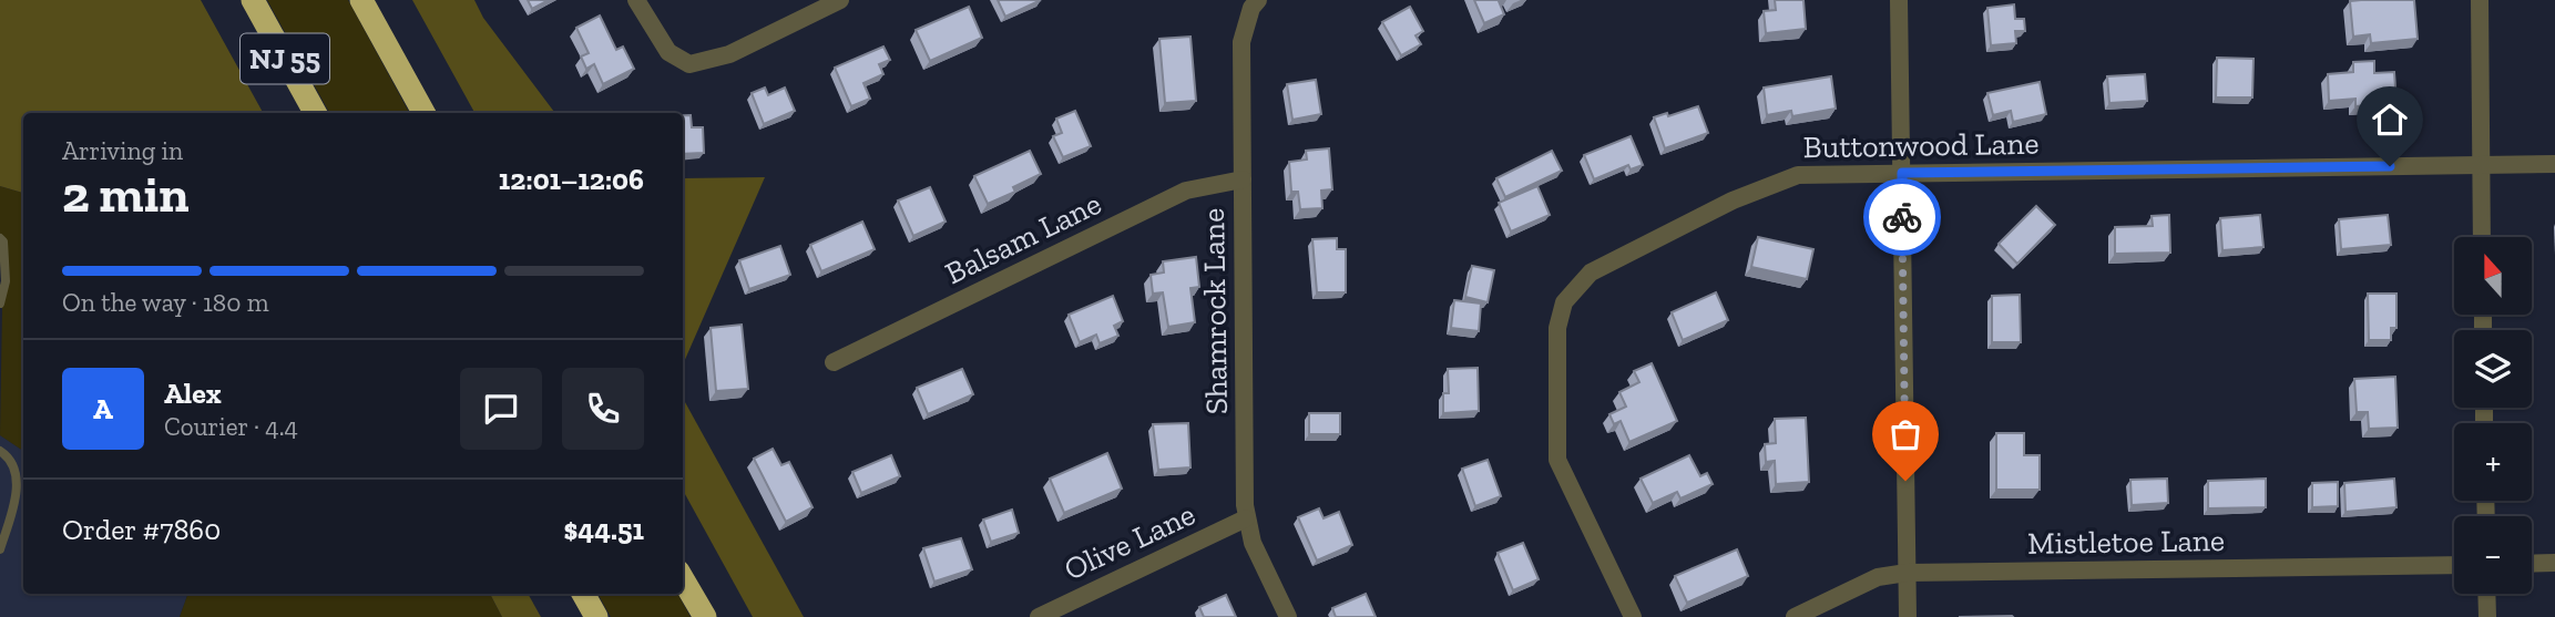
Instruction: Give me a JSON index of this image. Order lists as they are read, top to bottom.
{
  "streets": {
    "highway": ["NJ 55"],
    "street": [
      "Buttonwood Lane",
      "Balsam Lane",
      "Shamrock Lane",
      "Olive Lane",
      "Mistletoe Lane"
    ]
  },
  "crossings": [
    ["Balsam Lane", "Shamrock Lane"],
    ["Shamrock Lane", "Olive Lane"]
  ],
  "north": "top",
  "page": {
    "heading": ["2 min", "Arriving in", "12:01–12:06"],
    "panel": [
      "Alex",
      "Courier · 4.4",
      "Order #7860",
      "$44.51"
    ],
    "map_buttons": ["+", "−"],
    "bar": "On the way · 180 m",
    "round": "A"
  }
}
